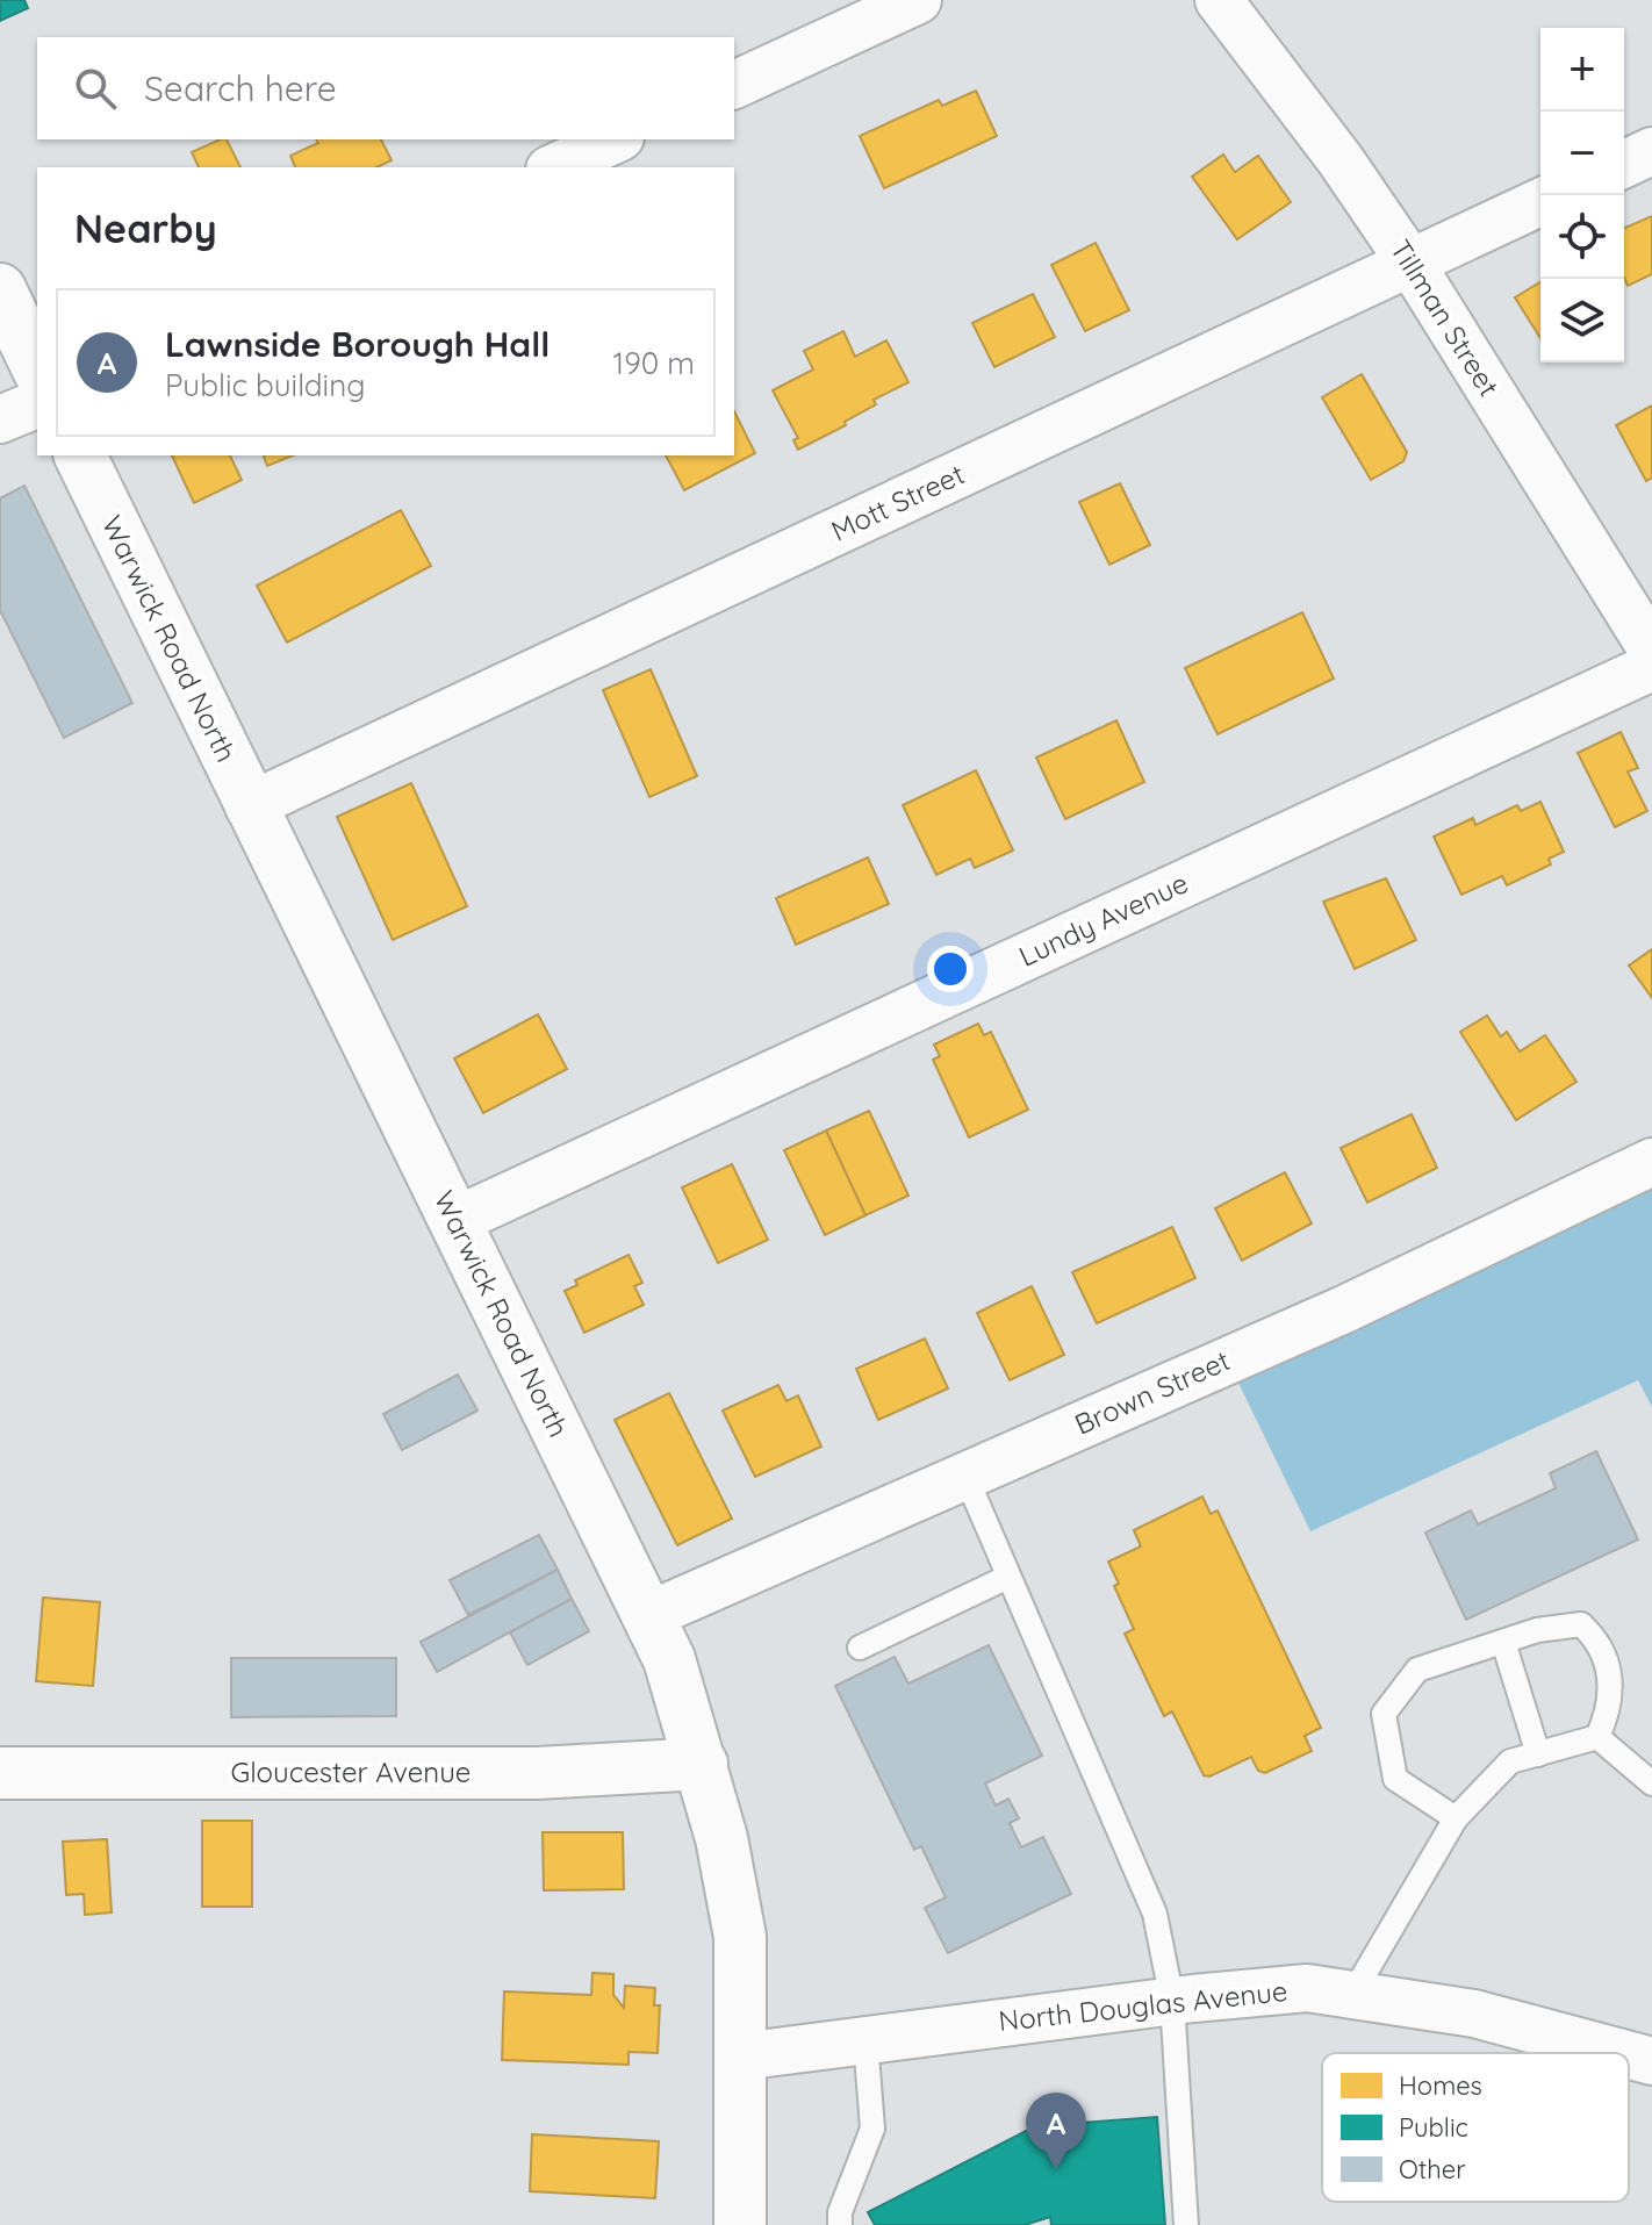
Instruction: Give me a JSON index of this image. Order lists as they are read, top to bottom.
{
  "streets": {
    "street": [
      "Tillman Street",
      "Mott Street",
      "Warwick Road North",
      "Lundy Avenue",
      "Brown Street",
      "Gloucester Avenue",
      "North Douglas Avenue"
    ]
  },
  "crossings": [
    ["Tillman Street", "Mott Street"],
    ["Mott Street", "Warwick Road North"],
    ["Warwick Road North", "Lundy Avenue"],
    ["Warwick Road North", "Brown Street"],
    ["Warwick Road North", "Gloucester Avenue"],
    ["Warwick Road North", "North Douglas Avenue"]
  ],
  "legend": ["Homes", "Public", "Other"],
  "page": {
    "map_buttons": ["+", "−"],
    "search": "Search here",
    "heading": "Nearby",
    "list": [
      {
        "mark": "A",
        "name": "Lawnside Borough Hall",
        "note": "Public building",
        "value": "190 m"
      }
    ],
    "pins": "A"
  }
}
